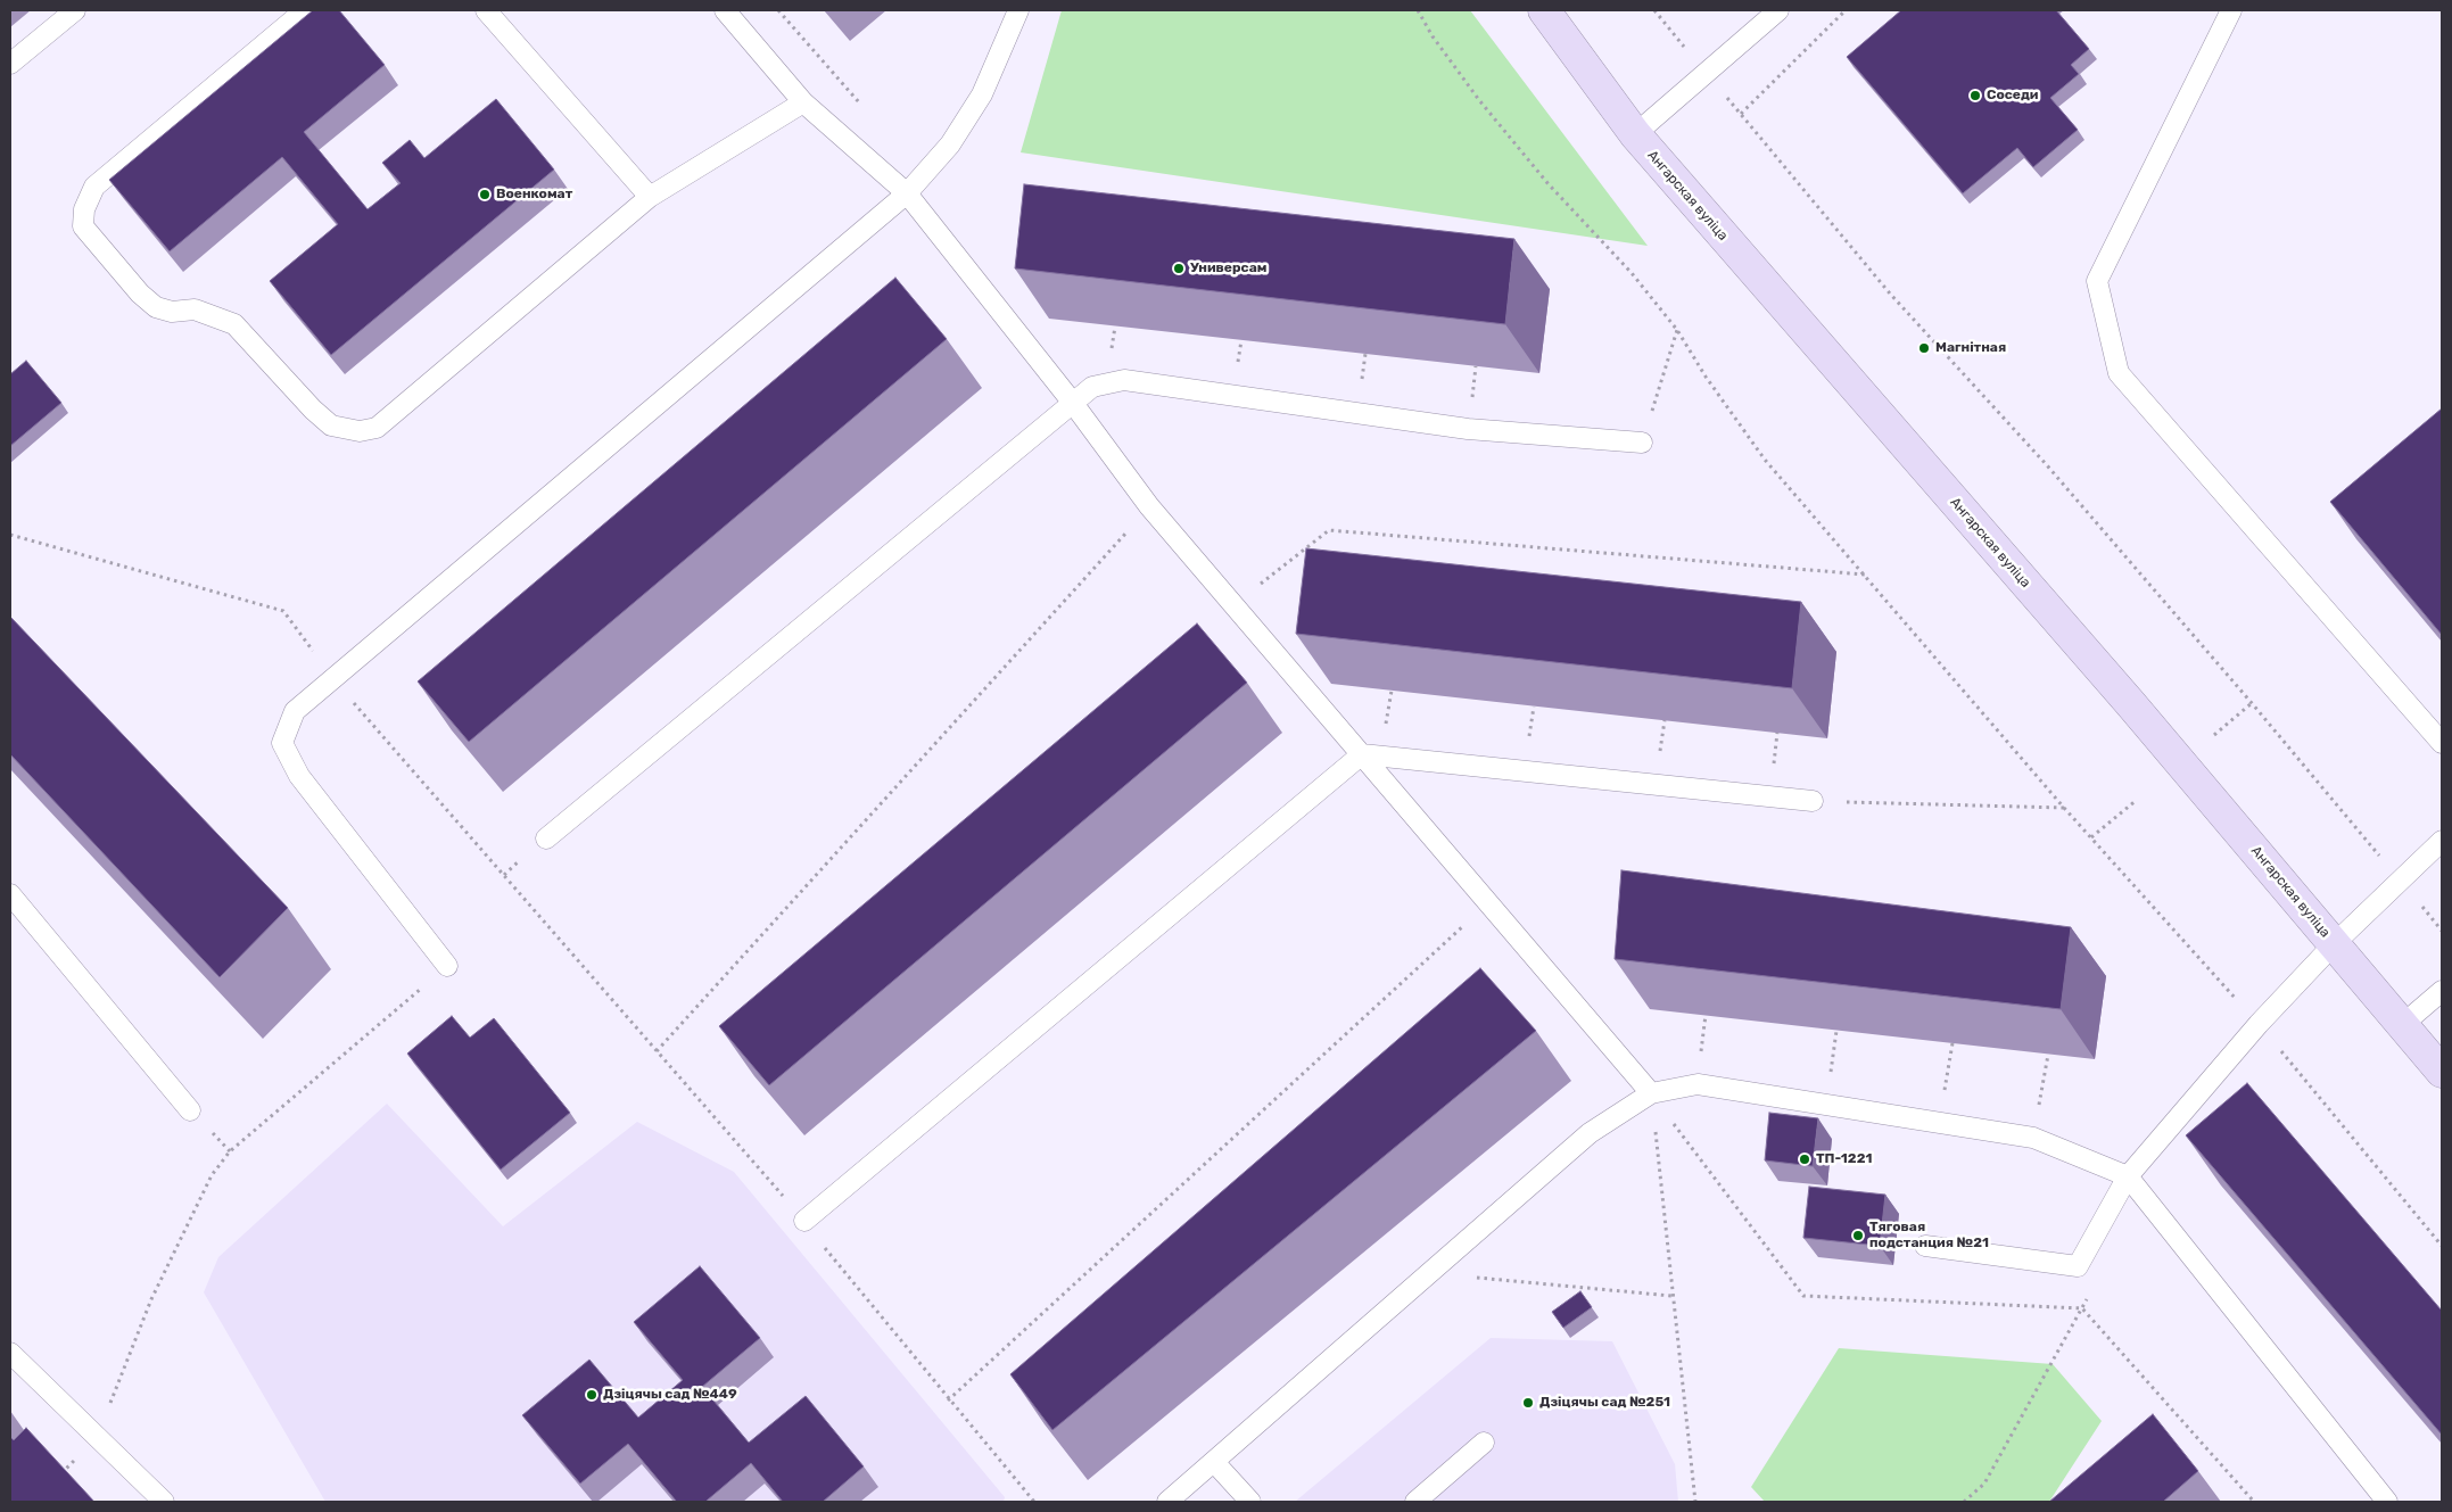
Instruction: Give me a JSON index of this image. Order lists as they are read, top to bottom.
{
  "streets": {
    "main road": ["Ангарская вуліца"]
  },
  "places": [
    "Соседи",
    "Военкомат",
    "Универсам",
    "Магнітная",
    "ТП-1221",
    "Тяговая подстанция №21",
    "Дзіцячы сад №449",
    "Дзіцячы сад №251"
  ]
}
